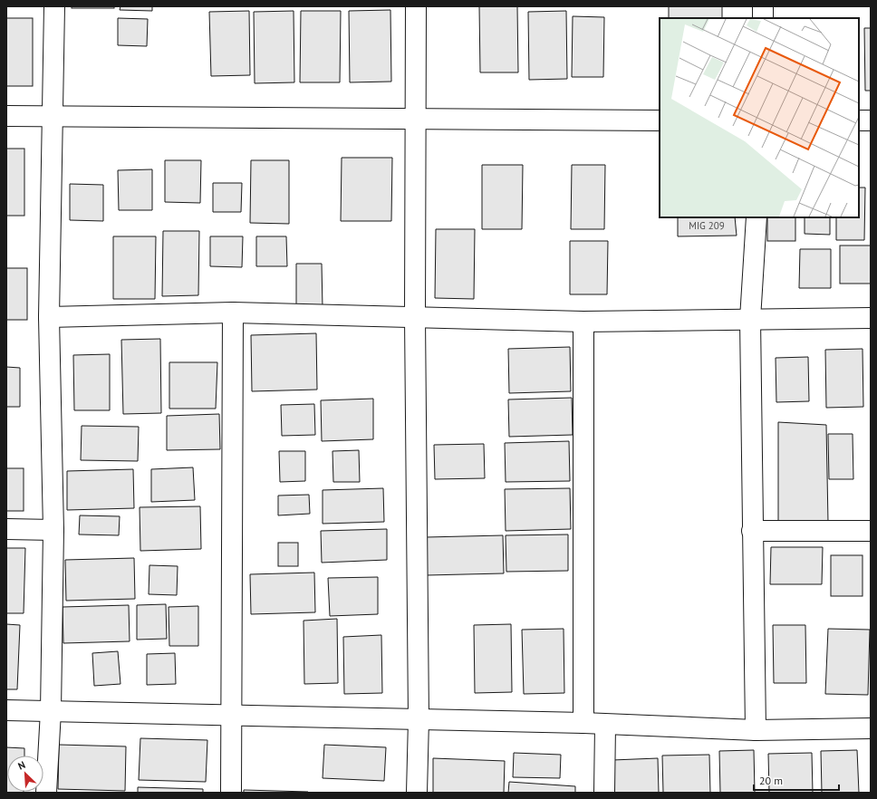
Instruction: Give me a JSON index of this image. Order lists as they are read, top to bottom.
{
  "house_numbers": ["MIG 209"],
  "scale_bar": "20 m",
  "north": "top left"
}
